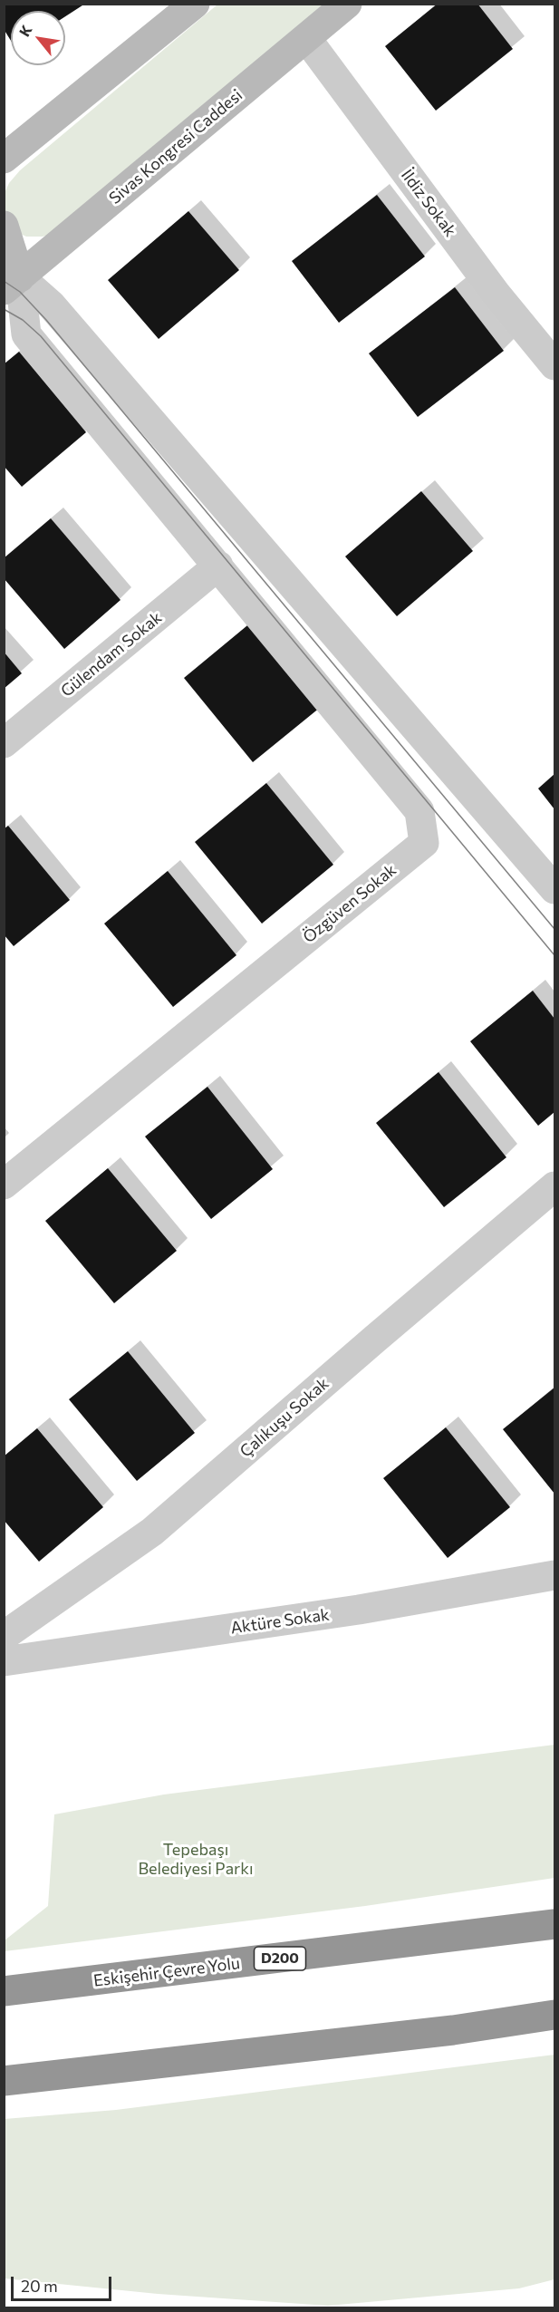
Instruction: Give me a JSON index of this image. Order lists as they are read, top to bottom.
{
  "streets": {
    "highway": ["D200", "Eskişehir Çevre Yolu"],
    "street": [
      "Sivas Kongresi Caddesi",
      "İldiz Sokak",
      "Gülendam Sokak",
      "Özgüven Sokak",
      "Çalıkuşu Sokak",
      "Aktüre Sokak"
    ]
  },
  "crossings": [
    ["Sivas Kongresi Caddesi", "İldiz Sokak"],
    ["Gülendam Sokak", "Özgüven Sokak"]
  ],
  "parks": ["Tepebaşı Belediyesi Parkı"],
  "scale_bar": "20 m",
  "north": "top left"
}
